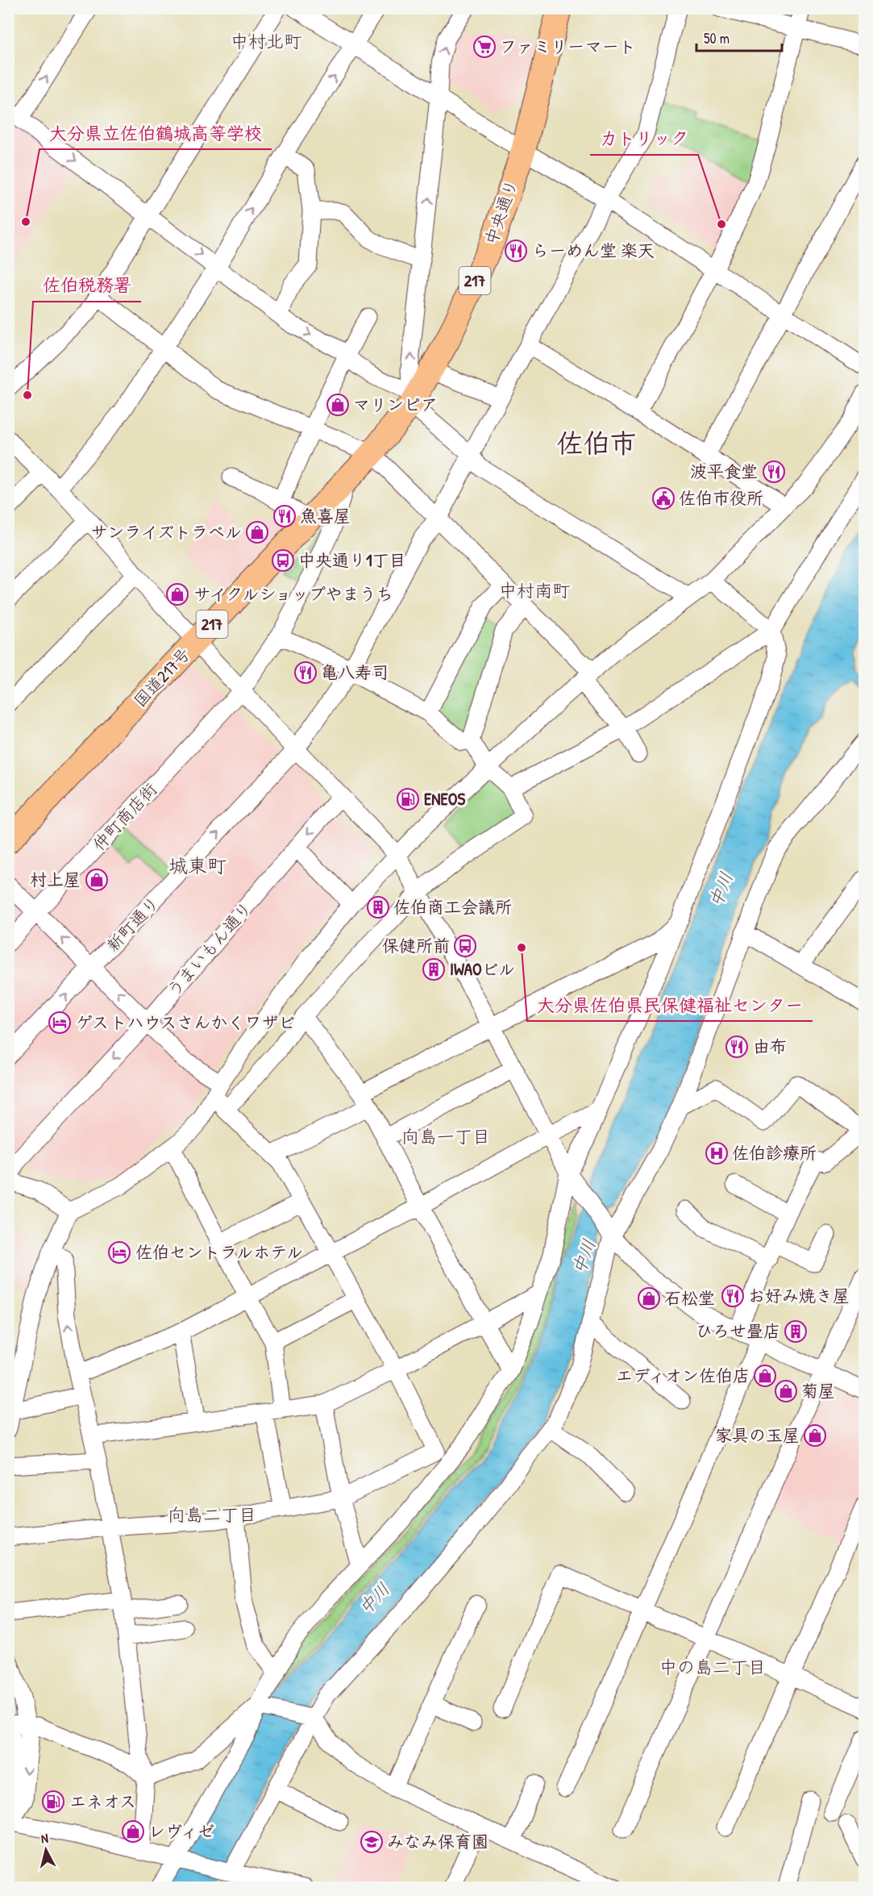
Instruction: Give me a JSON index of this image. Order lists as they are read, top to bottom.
{
  "streets": {
    "highway": ["中央通り", "217", "国道217号"],
    "street": ["仲町商店街", "新町通り", "うまいもん通り"]
  },
  "crossings": [
    ["中央通り", "国道217号"],
    ["国道217号", "仲町商店街"]
  ],
  "districts": [
    "中村北町",
    "佐伯市",
    "中村南町",
    "城東町",
    "向島一丁目",
    "向島二丁目",
    "中の島二丁目"
  ],
  "water": ["中川"],
  "places": {
    "supermarket": ["ファミリーマート"],
    "other": [
      "大分県立佐伯鶴城高等学校",
      "カトリック",
      "佐伯税務署",
      "大分県佐伯県民保健福祉センター"
    ],
    "restaurant": [
      "らーめん堂 楽天",
      "波平食堂",
      "魚喜屋",
      "亀八寿司",
      "由布",
      "お好み焼き屋"
    ],
    "shop": [
      "マリンピア",
      "サンライズトラベル",
      "サイクルショップやまうち",
      "村上屋",
      "石松堂",
      "エディオン佐伯店",
      "菊屋",
      "家具の玉屋",
      "レヴィゼ"
    ],
    "public building": ["佐伯市役所"],
    "bus stop": ["中央通り1丁目", "保健所前"],
    "fuel station": ["ENEOS", "エネオス"],
    "building": ["佐伯商工会議所", "IWAOビル", "ひろせ畳店"],
    "hotel": ["ゲストハウスさんかくワザビ", "佐伯セントラルホテル"],
    "hospital": ["佐伯診療所"],
    "school or university": ["みなみ保育園"]
  },
  "scale_bar": "50 m",
  "north": "top"
}
